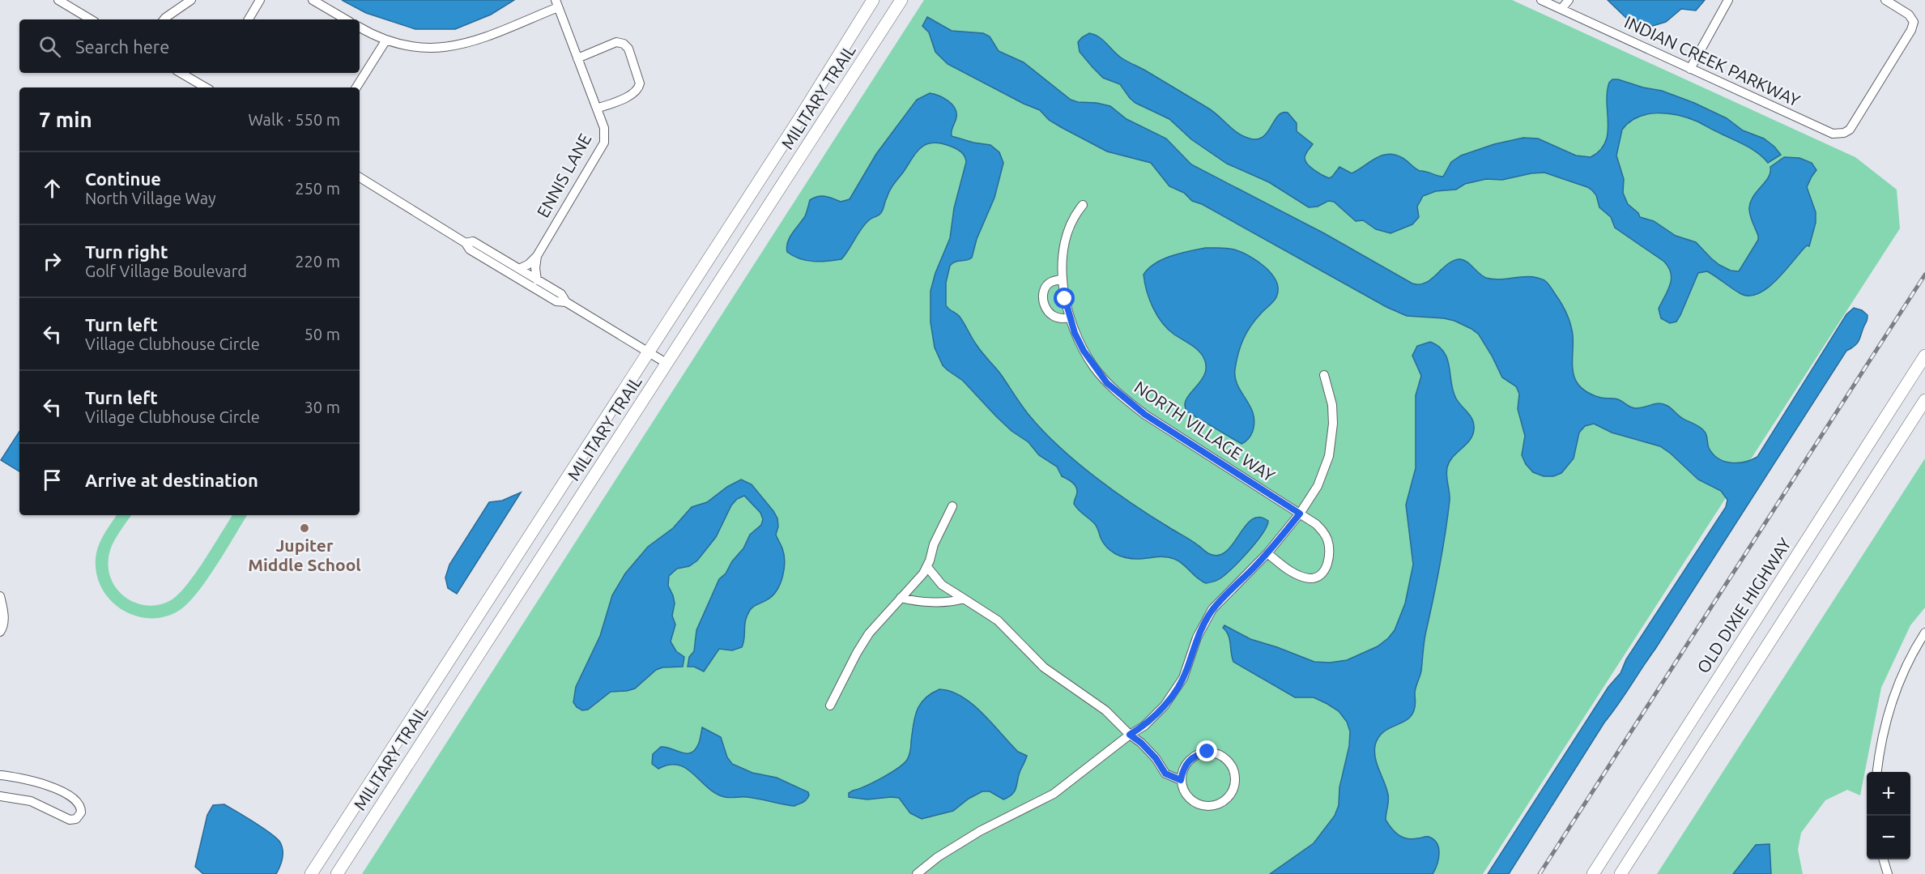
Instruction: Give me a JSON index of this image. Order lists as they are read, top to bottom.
{
  "streets": {
    "main road": ["MILITARY TRAIL", "OLD DIXIE HIGHWAY"],
    "street": ["INDIAN CREEK PARKWAY", "ENNIS LANE", "NORTH VILLAGE WAY"]
  },
  "places": ["Jupiter Middle School"],
  "page": {
    "search": "Search here",
    "heading": ["7 min", "Walk · 550 m"],
    "list": [
      ["Continue", "North Village Way", "250 m"],
      ["Turn right", "Golf Village Boulevard", "220 m"],
      ["Turn left", "Village Clubhouse Circle", "50 m"],
      ["Turn left", "Village Clubhouse Circle", "30 m"],
      "Arrive at destination"
    ],
    "map_buttons": ["+", "−"]
  }
}
